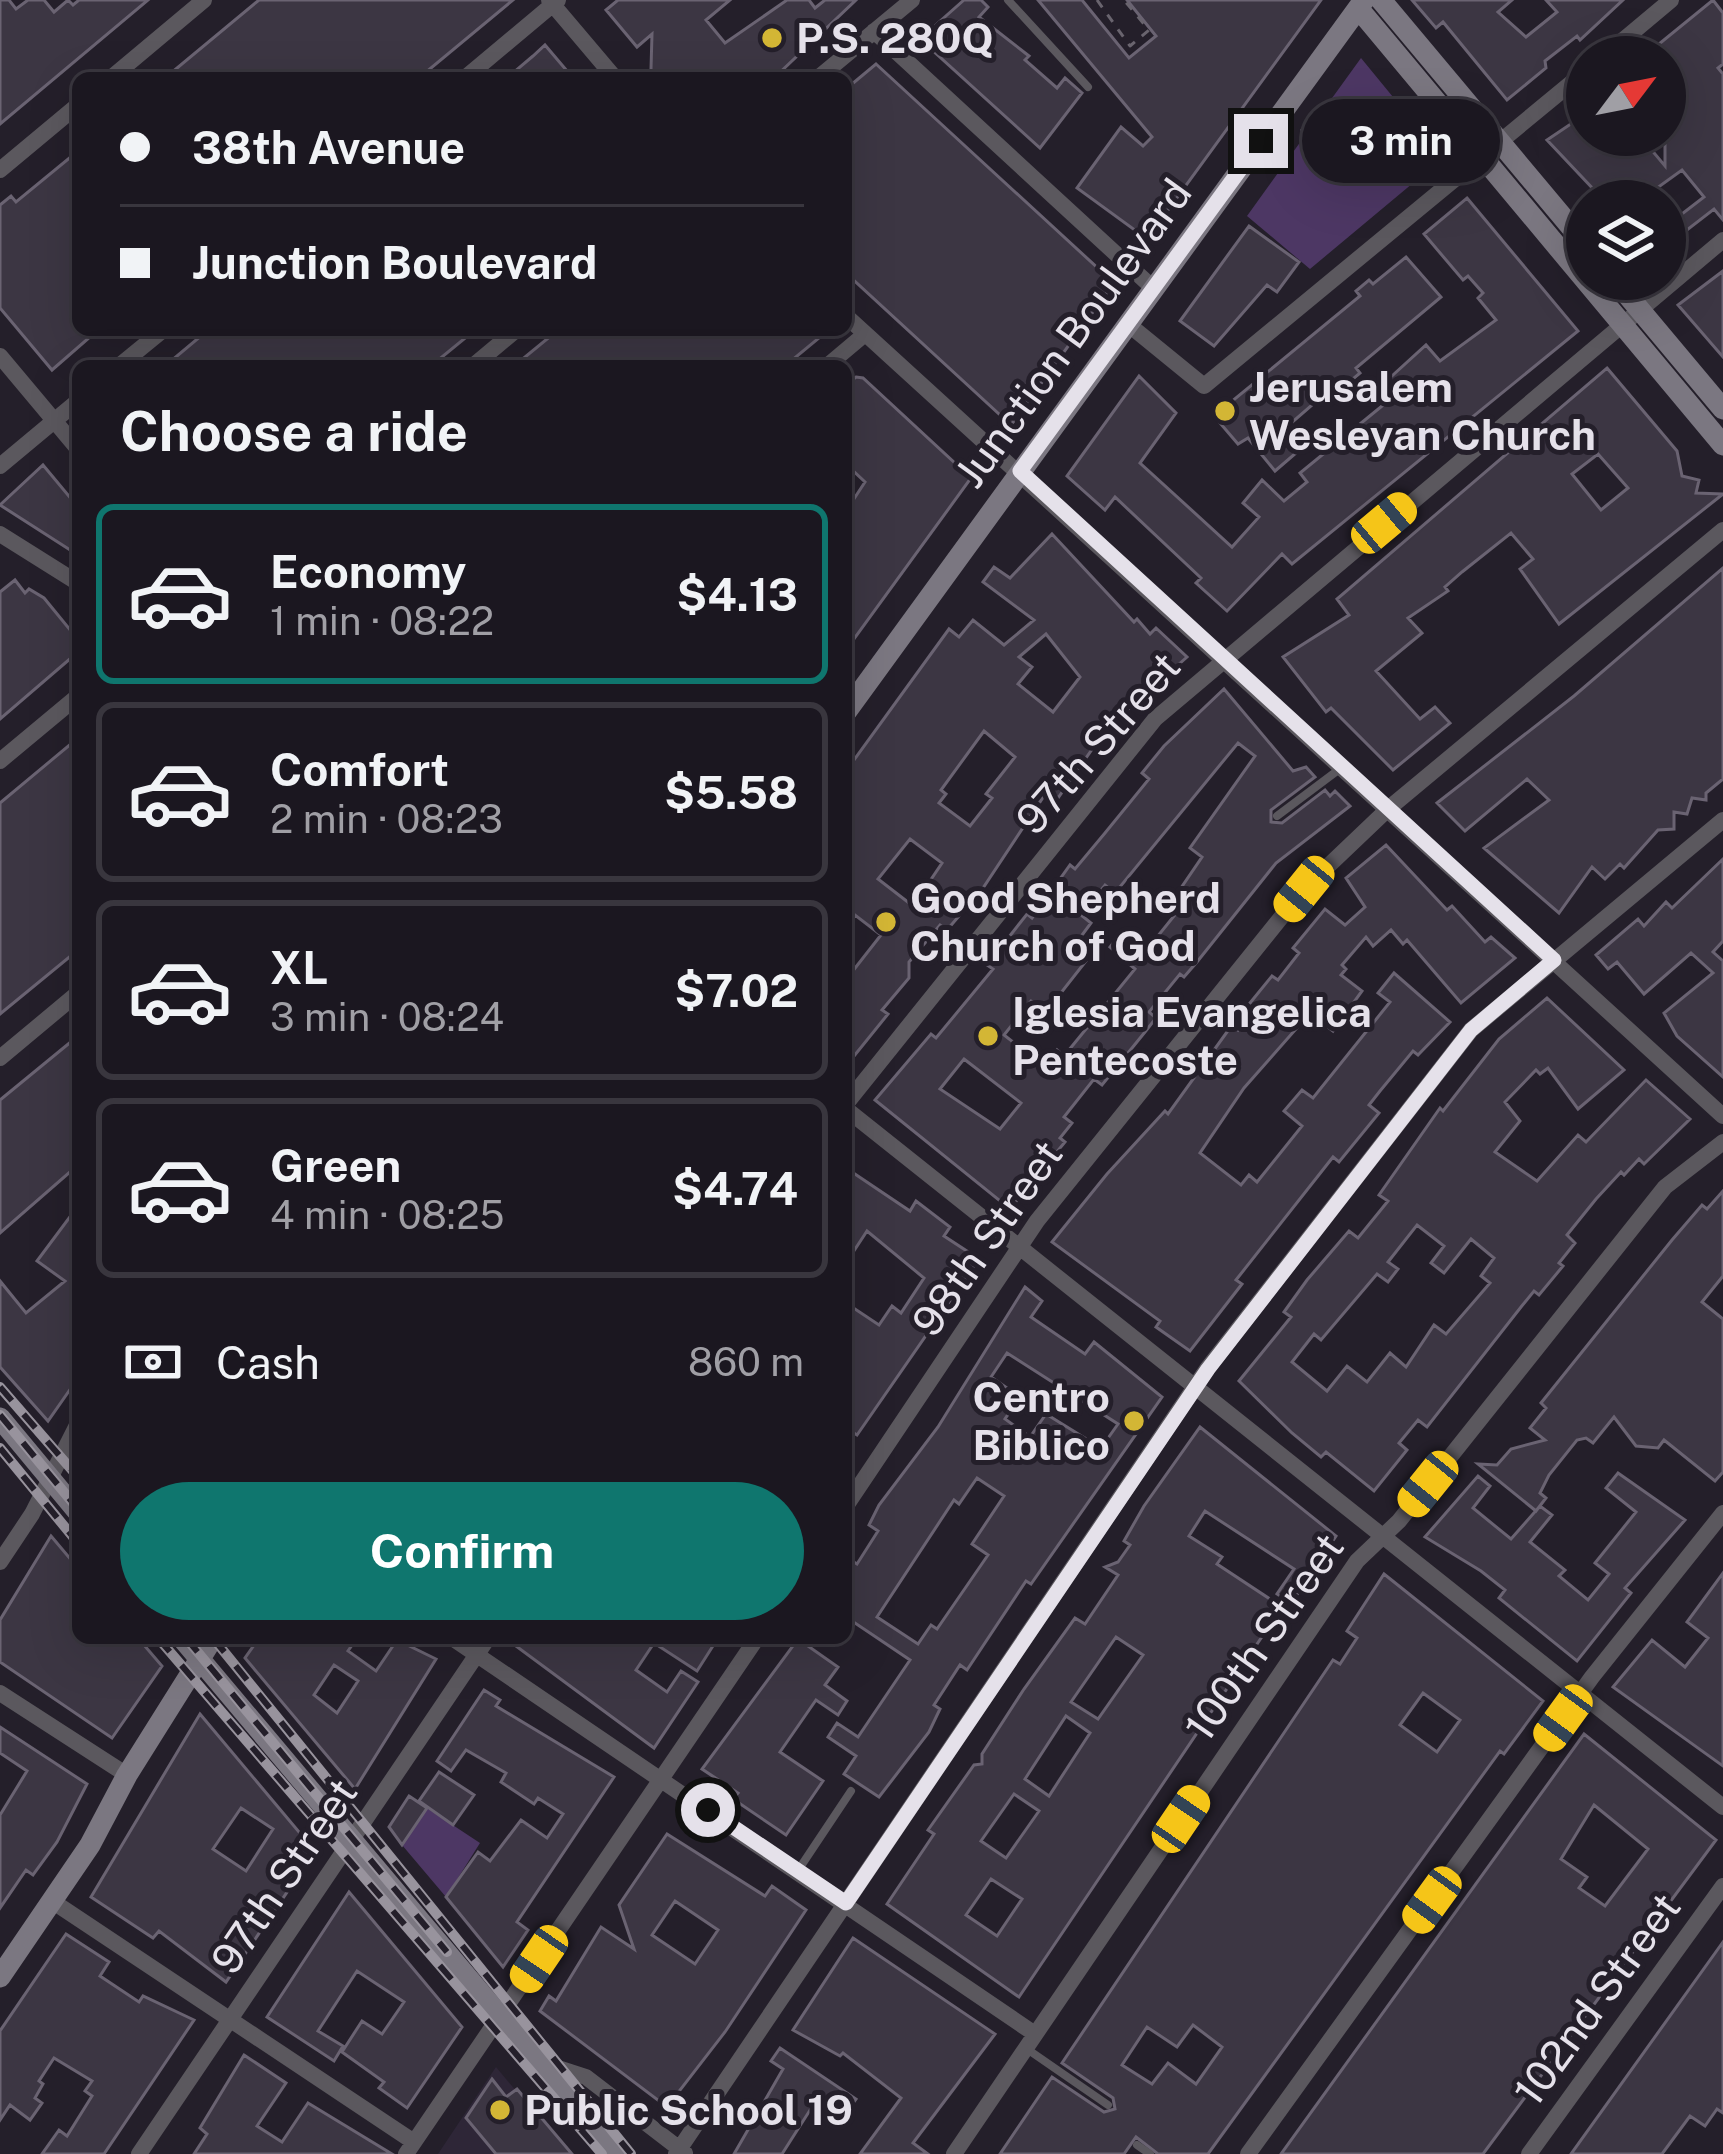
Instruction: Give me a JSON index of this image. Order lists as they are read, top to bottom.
{
  "streets": {
    "main road": ["Junction Boulevard"],
    "street": [
      "97th Street",
      "98th Street",
      "100th Street",
      "102nd Street"
    ]
  },
  "places": [
    "P.S. 280Q",
    "Jerusalem Wesleyan Church",
    "Good Shepherd Church of God",
    "Iglesia Evangelica Pentecoste",
    "Centro Biblico",
    "Public School 19"
  ],
  "north": "top right",
  "page": {
    "banner": ["38th Avenue", "Junction Boulevard"],
    "bubble": "3 min",
    "heading": "Choose a ride",
    "list": [
      {
        "name": "Economy",
        "note": "1 min · 08:22",
        "value": "$4.13"
      },
      {
        "name": "Comfort",
        "note": "2 min · 08:23",
        "value": "$5.58"
      },
      {
        "name": "XL",
        "note": "3 min · 08:24",
        "value": "$7.02"
      },
      {
        "name": "Green",
        "note": "4 min · 08:25",
        "value": "$4.74"
      }
    ],
    "pay": ["Cash", "860 m"],
    "buttons": "Confirm"
  }
}
